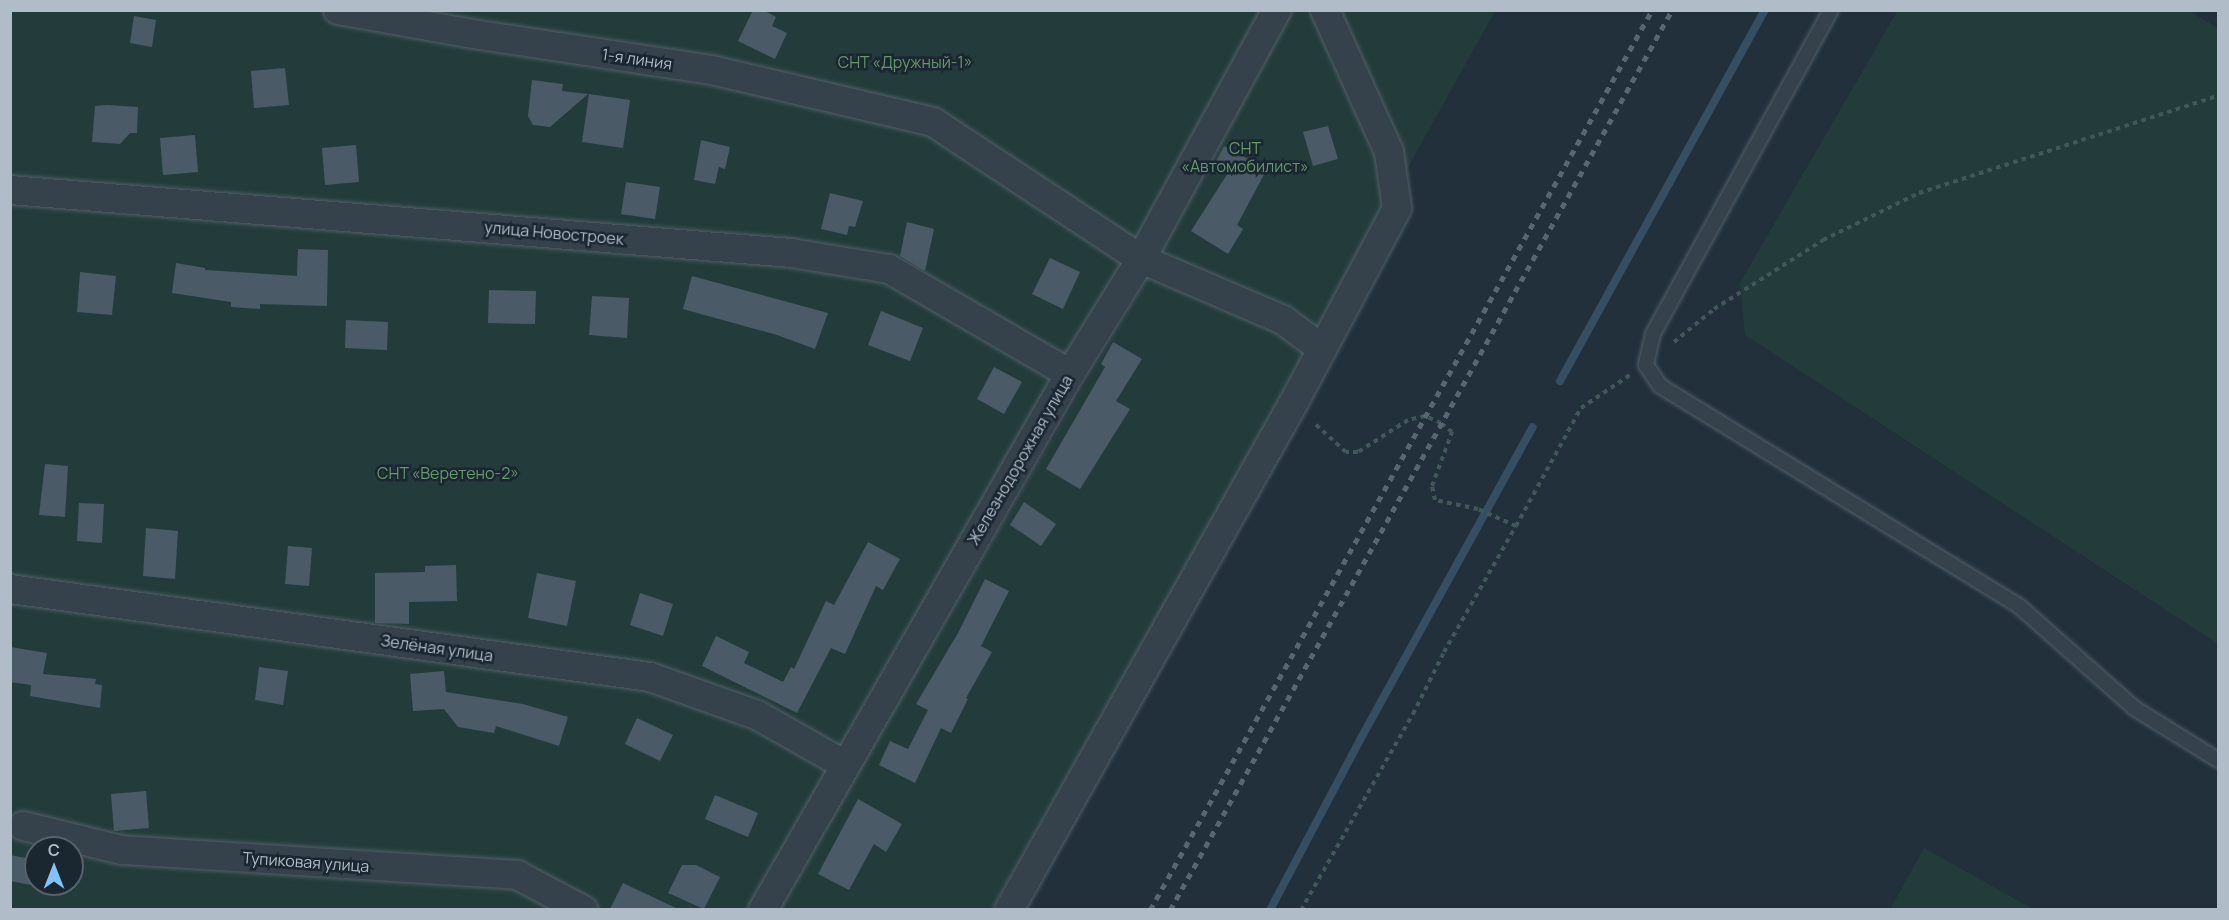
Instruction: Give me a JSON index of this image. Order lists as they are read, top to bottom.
{
  "streets": {
    "street": [
      "1-я линия",
      "улица Новостроек",
      "Железнодорожная улица",
      "Зелёная улица",
      "Тупиковая улица"
    ]
  },
  "crossings": [
    ["1-я линия", "Железнодорожная улица"],
    ["улица Новостроек", "Железнодорожная улица"],
    ["Железнодорожная улица", "Зелёная улица"]
  ],
  "parks": ["СНТ «Дружный-1»", "СНТ «Автомобилист»", "СНТ «Веретено-2»"],
  "north": "top"
}
